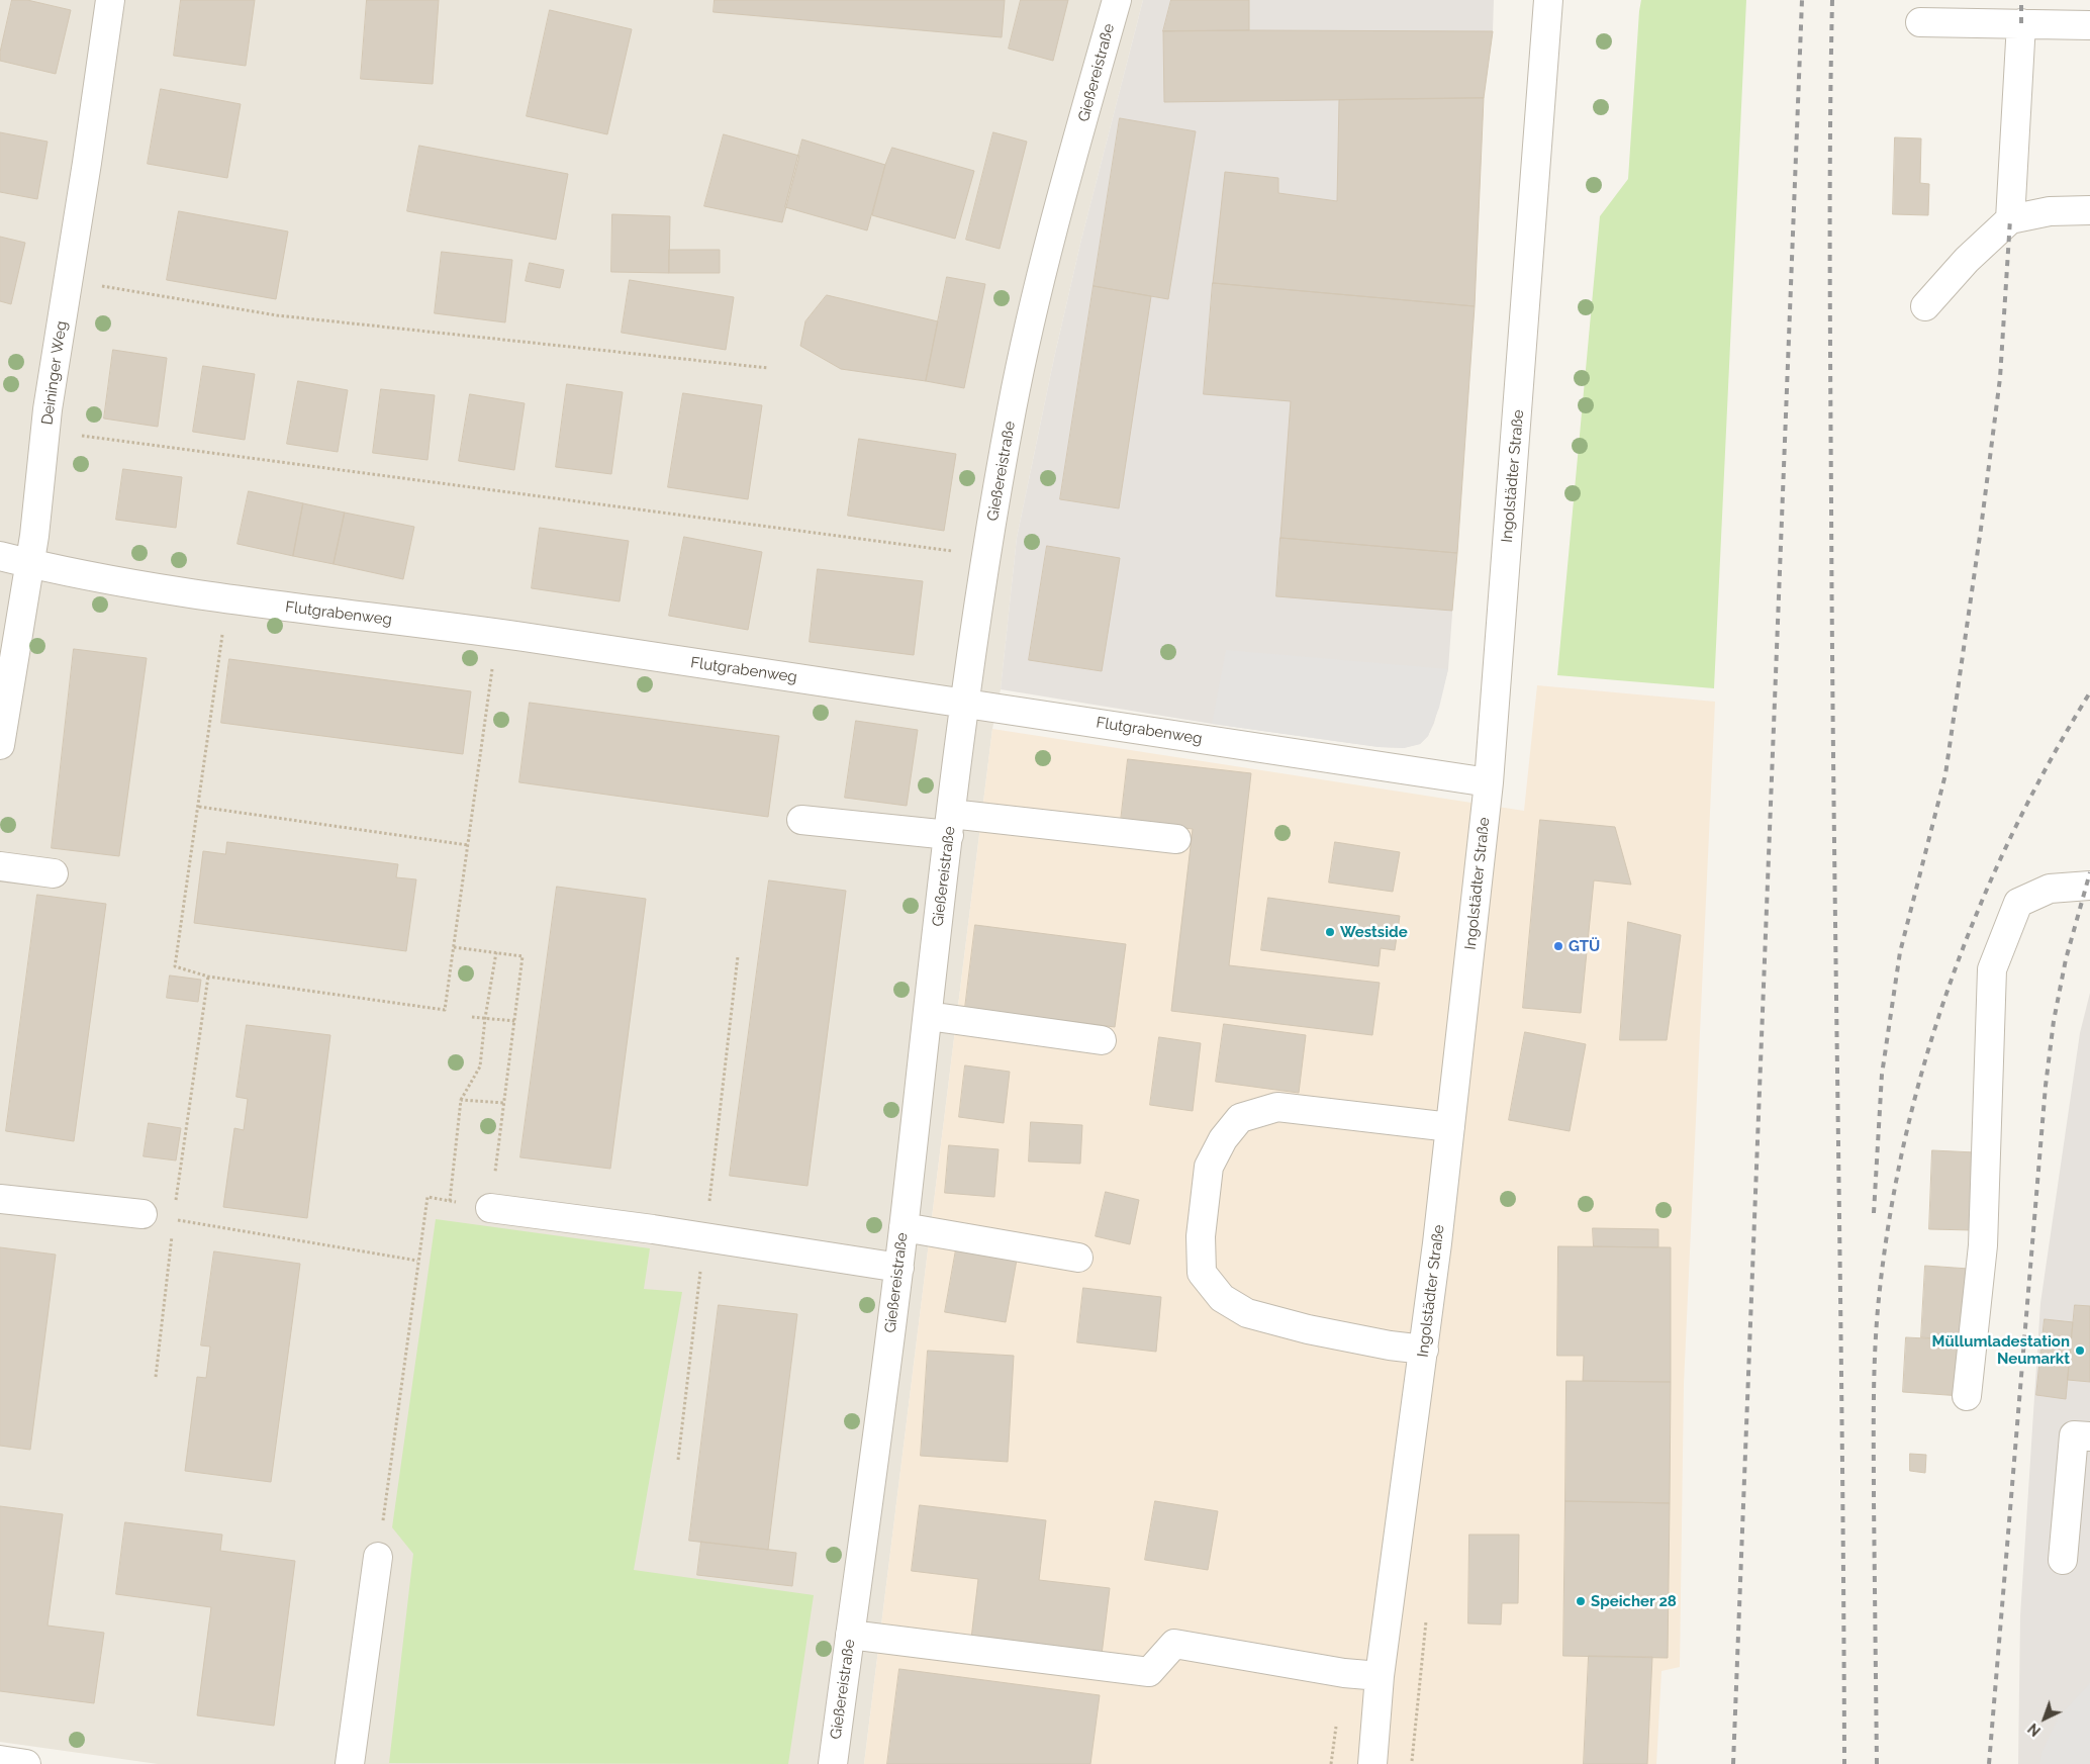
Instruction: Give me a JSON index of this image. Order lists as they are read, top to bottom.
{
  "streets": {
    "street": [
      "Gießereistraße",
      "Deininger Weg",
      "Ingolstädter Straße",
      "Flutgrabenweg"
    ]
  },
  "crossings": [
    ["Gießereistraße", "Flutgrabenweg"],
    ["Deininger Weg", "Flutgrabenweg"],
    ["Ingolstädter Straße", "Flutgrabenweg"]
  ],
  "places": [
    "Westside",
    "GTÜ",
    "Müllumladestation Neumarkt",
    "Speicher 28"
  ],
  "north": "bottom left"
}
